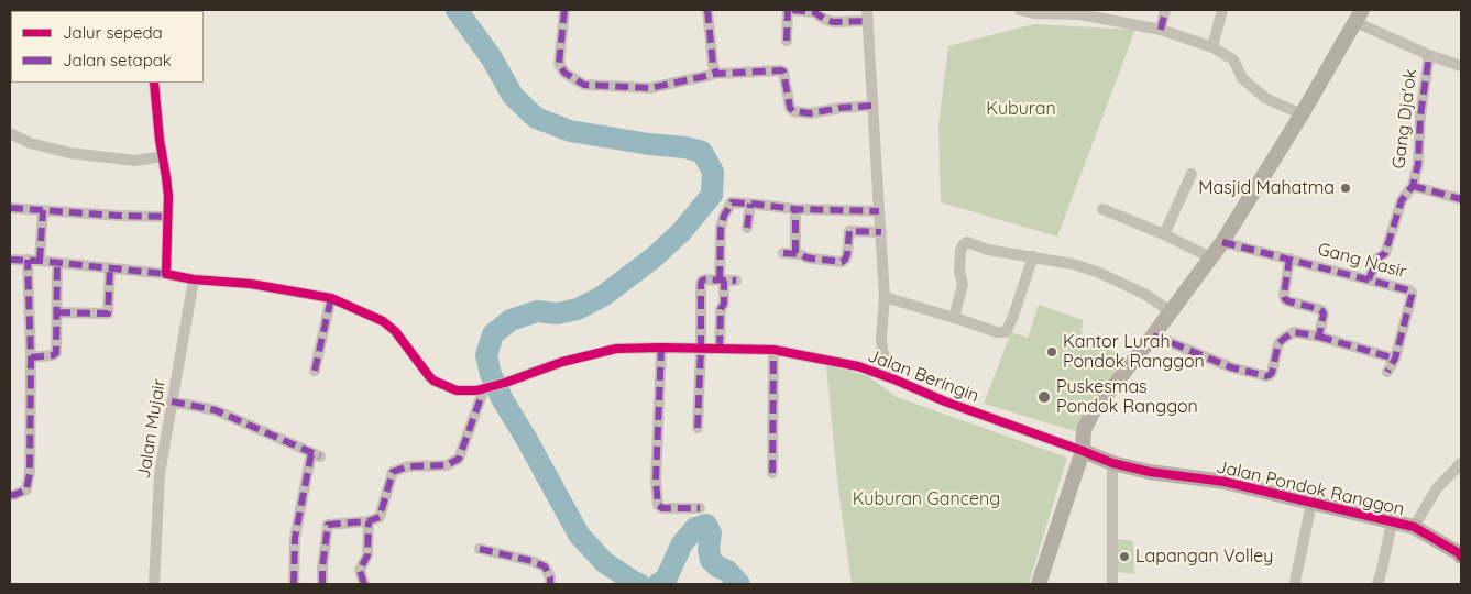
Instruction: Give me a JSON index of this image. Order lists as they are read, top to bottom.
{
  "streets": {
    "street": [
      "Gang Dja'ok",
      "Gang Nasir",
      "Jalan Beringin",
      "Jalan Mujair",
      "Jalan Pondok Ranggon"
    ]
  },
  "crossings": [
    ["Gang Dja'ok", "Gang Nasir"],
    ["Jalan Beringin", "Jalan Mujair"],
    ["Jalan Beringin", "Jalan Pondok Ranggon"]
  ],
  "parks": ["Kuburan", "Kuburan Ganceng"],
  "places": [
    "Masjid Mahatma",
    "Kantor Lurah Pondok Ranggon",
    "Puskesmas Pondok Ranggon",
    "Lapangan Volley"
  ],
  "legend": ["Jalur sepeda", "Jalan setapak"]
}
